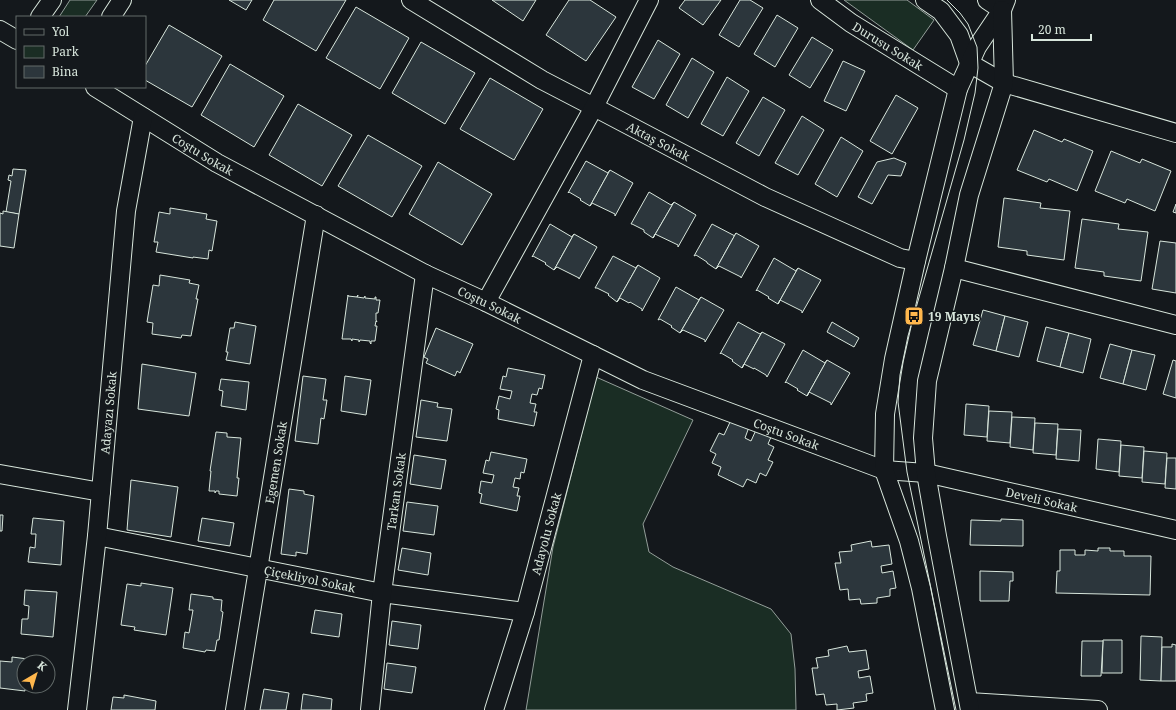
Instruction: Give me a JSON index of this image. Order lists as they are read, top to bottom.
{
  "streets": {
    "street": [
      "Durusu Sokak",
      "Aktaş Sokak",
      "Coştu Sokak",
      "Adayazı Sokak",
      "Egemen Sokak",
      "Tarkan Sokak",
      "Develi Sokak",
      "Adayolu Sokak",
      "Çiçekliyol Sokak"
    ]
  },
  "crossings": [
    ["Coştu Sokak", "Adayazı Sokak"],
    ["Coştu Sokak", "Egemen Sokak"],
    ["Coştu Sokak", "Tarkan Sokak"],
    ["Coştu Sokak", "Develi Sokak"],
    ["Coştu Sokak", "Adayolu Sokak"],
    ["Adayazı Sokak", "Çiçekliyol Sokak"],
    ["Egemen Sokak", "Çiçekliyol Sokak"],
    ["Tarkan Sokak", "Çiçekliyol Sokak"],
    ["Adayolu Sokak", "Çiçekliyol Sokak"]
  ],
  "places": {
    "bus stop": ["19 Mayıs"]
  },
  "legend": ["Yol", "Park", "Bina"],
  "scale_bar": "20 m",
  "north": "top right"
}
